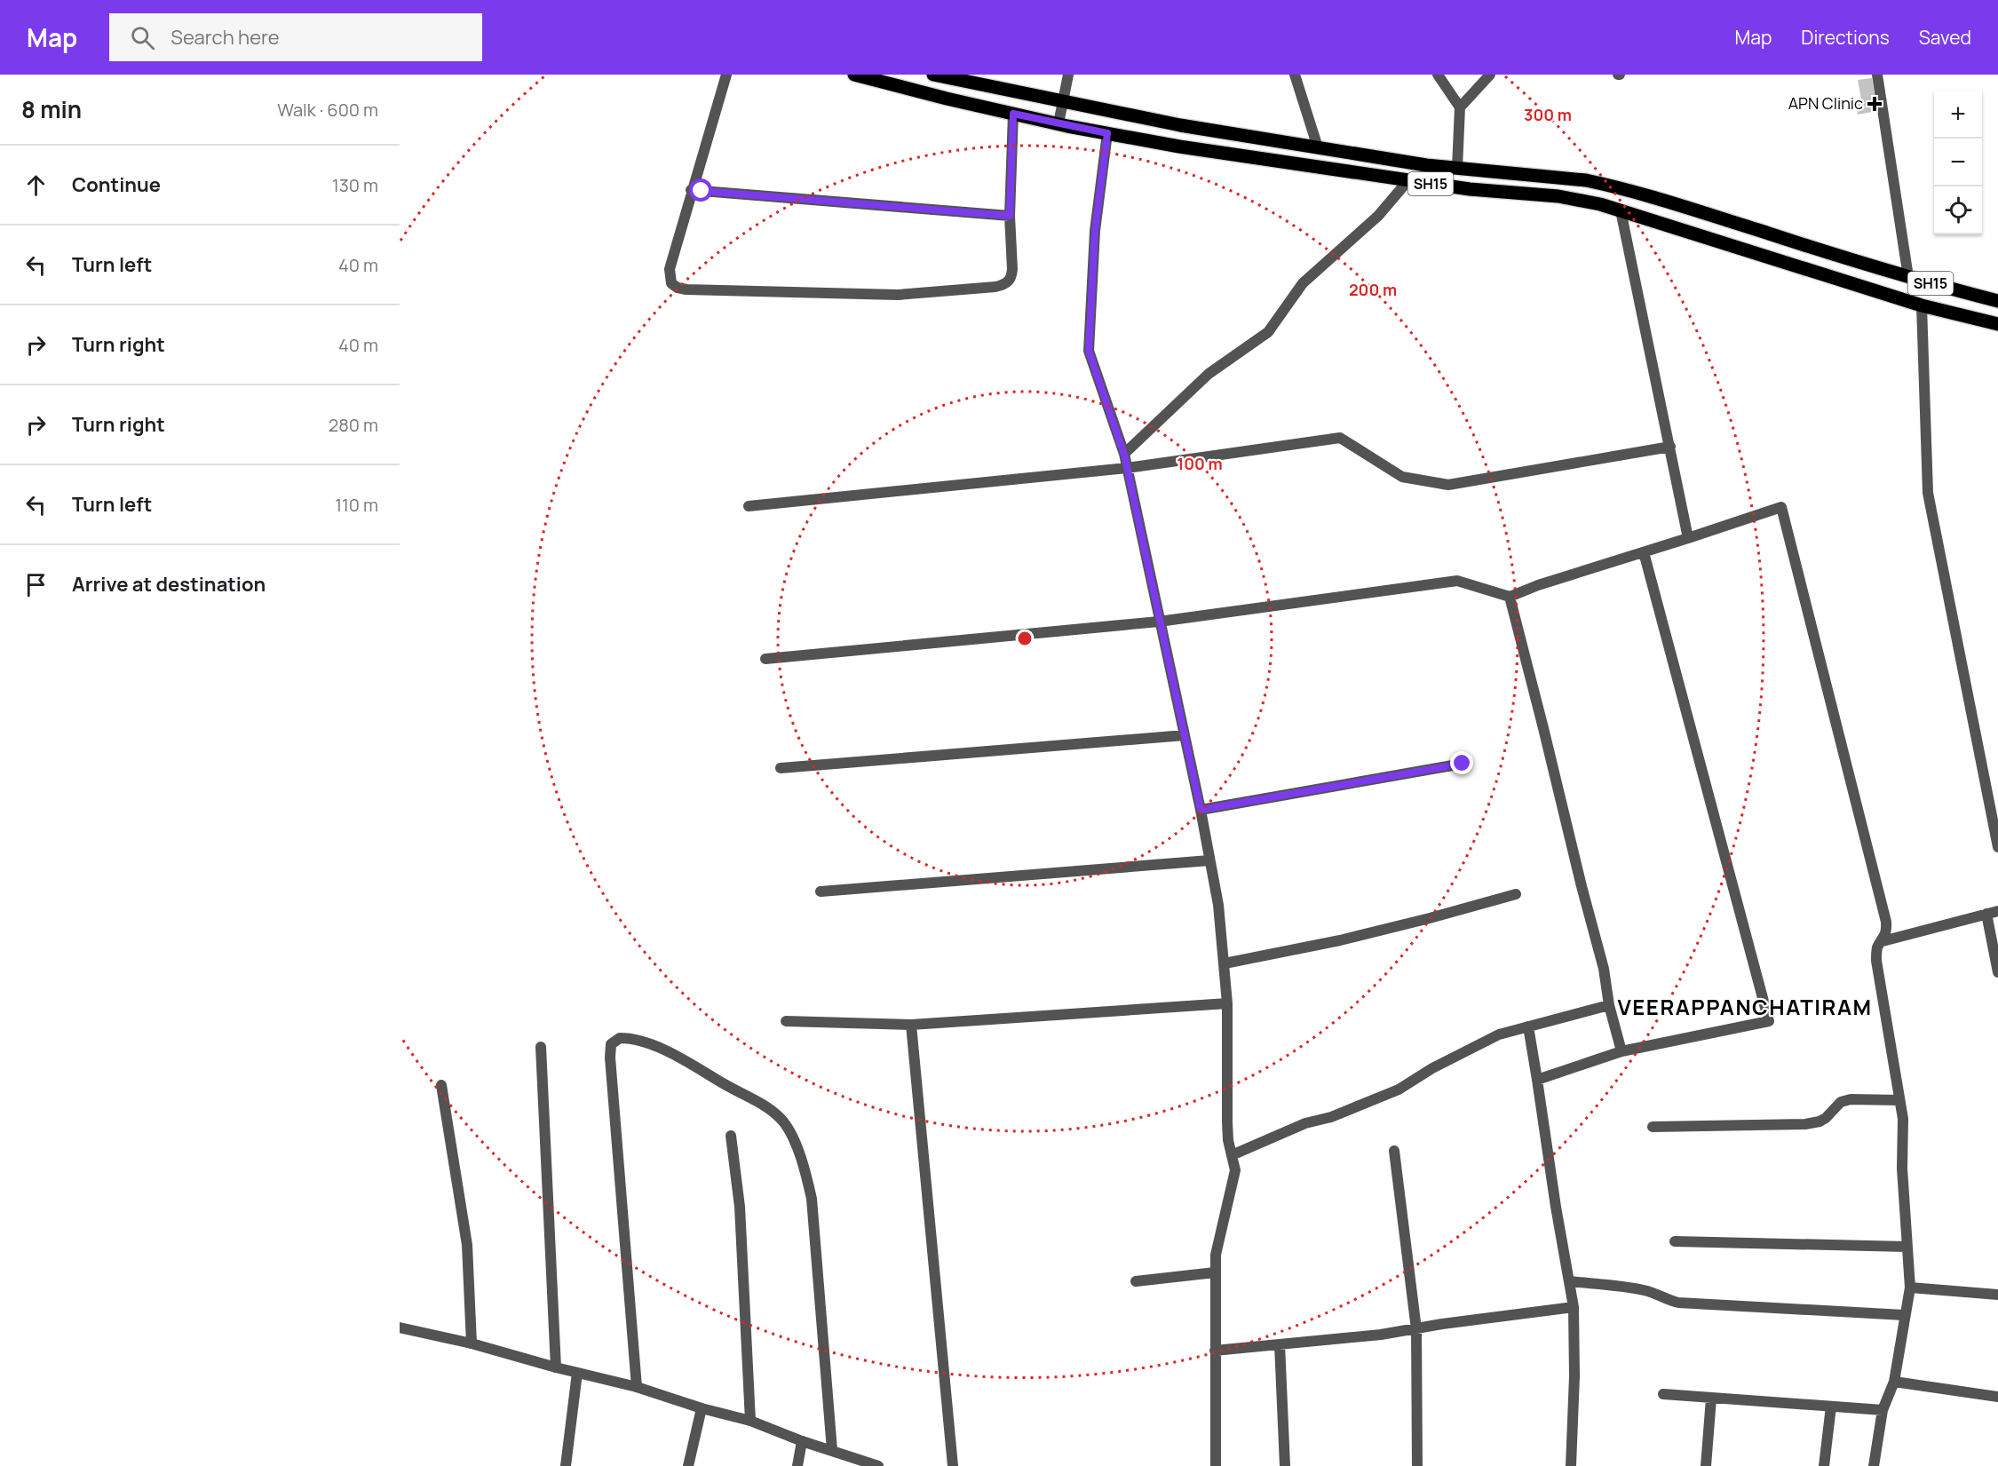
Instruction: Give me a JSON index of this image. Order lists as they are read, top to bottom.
{
  "streets": {
    "main road": ["SH15"]
  },
  "districts": ["VEERAPPANCHATIRAM"],
  "places": {
    "health": ["APN Clinic"]
  },
  "page": {
    "header": "Map",
    "search": "Search here",
    "nav": ["Map", "Directions", "Saved"],
    "heading": ["8 min", "Walk · 600 m"],
    "map_buttons": ["+", "−"],
    "list": [
      ["Continue", "130 m"],
      ["Turn left", "40 m"],
      ["Turn right", "40 m"],
      ["Turn right", "280 m"],
      ["Turn left", "110 m"],
      "Arrive at destination"
    ]
  },
  "rings": ["300 m", "200 m", "100 m"]
}
